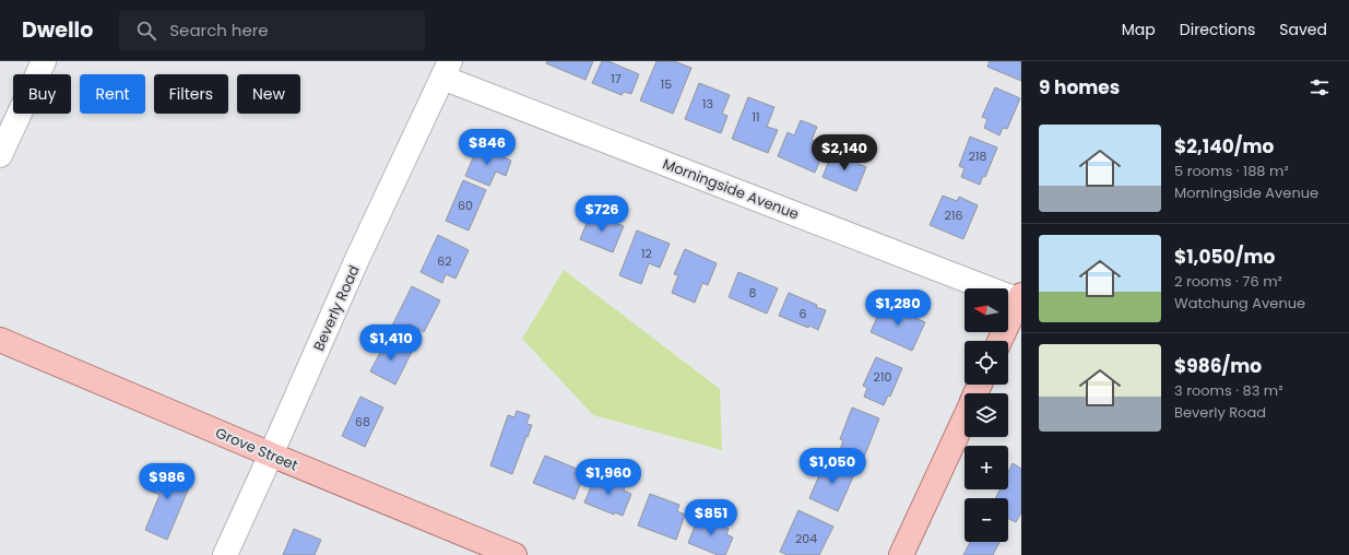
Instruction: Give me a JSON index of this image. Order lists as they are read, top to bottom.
{
  "streets": {
    "main road": ["Grove Street"],
    "street": ["Morningside Avenue", "Beverly Road"]
  },
  "crossings": [
    ["Morningside Avenue", "Beverly Road"],
    ["Beverly Road", "Grove Street"]
  ],
  "house_numbers": [
    "17",
    "15",
    "13",
    "11",
    "218",
    "60",
    "216",
    "12",
    "62",
    "8",
    "6",
    "210",
    "68",
    "204"
  ],
  "north": "left",
  "page": {
    "header": "Dwello",
    "search": "Search here",
    "nav": ["Map", "Directions", "Saved"],
    "heading": "9 homes",
    "chip": [
      "Buy",
      "Rent",
      "Filters",
      "New"
    ],
    "list": [
      {
        "name": "$2,140/mo",
        "note": "5 rooms · 188 m² · Morningside Avenue"
      },
      {
        "name": "$1,050/mo",
        "note": "2 rooms · 76 m² · Watchung Avenue"
      },
      {
        "name": "$986/mo",
        "note": "3 rooms · 83 m² · Beverly Road"
      }
    ],
    "price": [
      "$846",
      "$2,140",
      "$726",
      "$1,280",
      "$1,410",
      "$1,050",
      "$1,960",
      "$986",
      "$851"
    ],
    "map_buttons": ["+", "−"]
  }
}
